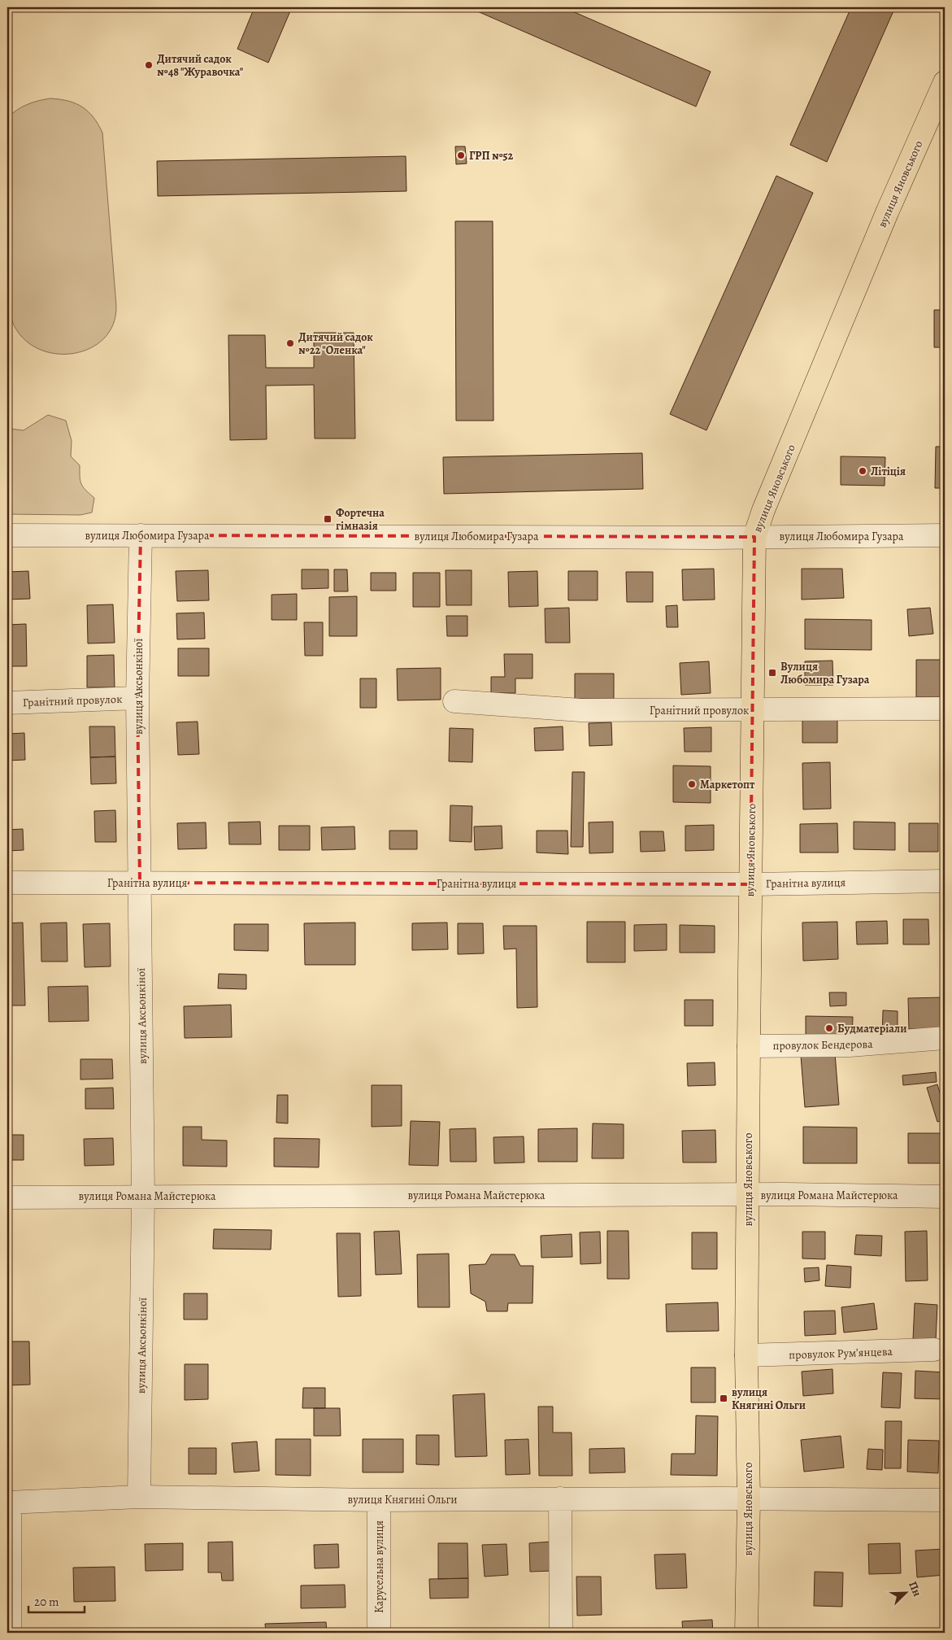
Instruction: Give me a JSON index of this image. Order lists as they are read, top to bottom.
{
  "streets": {
    "main road": ["вулиця Яновського"],
    "street": [
      "вулиця Любомира Гузара",
      "вулиця Аксьонкіної",
      "Гранітний провулок",
      "Гранітна вулиця",
      "провулок Бендерова",
      "вулиця Романа Майстерюка",
      "провулок Румʼянцева",
      "вулиця Княгині Ольги",
      "Карусельна вулиця"
    ]
  },
  "crossings": [
    ["вулиця Яновського", "вулиця Любомира Гузара"],
    ["вулиця Яновського", "Гранітний провулок"],
    ["вулиця Яновського", "Гранітна вулиця"],
    ["вулиця Яновського", "провулок Бендерова"],
    ["вулиця Яновського", "вулиця Романа Майстерюка"],
    ["вулиця Яновського", "провулок Румʼянцева"],
    ["вулиця Яновського", "вулиця Княгині Ольги"],
    ["вулиця Любомира Гузара", "вулиця Аксьонкіної"],
    ["вулиця Аксьонкіної", "Гранітний провулок"],
    ["вулиця Аксьонкіної", "Гранітна вулиця"],
    ["вулиця Аксьонкіної", "вулиця Романа Майстерюка"],
    ["вулиця Аксьонкіної", "вулиця Княгині Ольги"],
    ["вулиця Княгині Ольги", "Карусельна вулиця"]
  ],
  "places": {
    "other": [
      "Дитячий садок №48 \"Журавочка\"",
      "ГРП №52",
      "Дитячий садок №22 \"Оленка\"",
      "Літіція",
      "Маркетопт",
      "Будматеріали"
    ],
    "transit": ["Фортечна гімназія", "Вулиця Любомира Гузара", "вулиця Княгині Ольги"]
  },
  "scale_bar": "20 m",
  "north": "top right"
}
